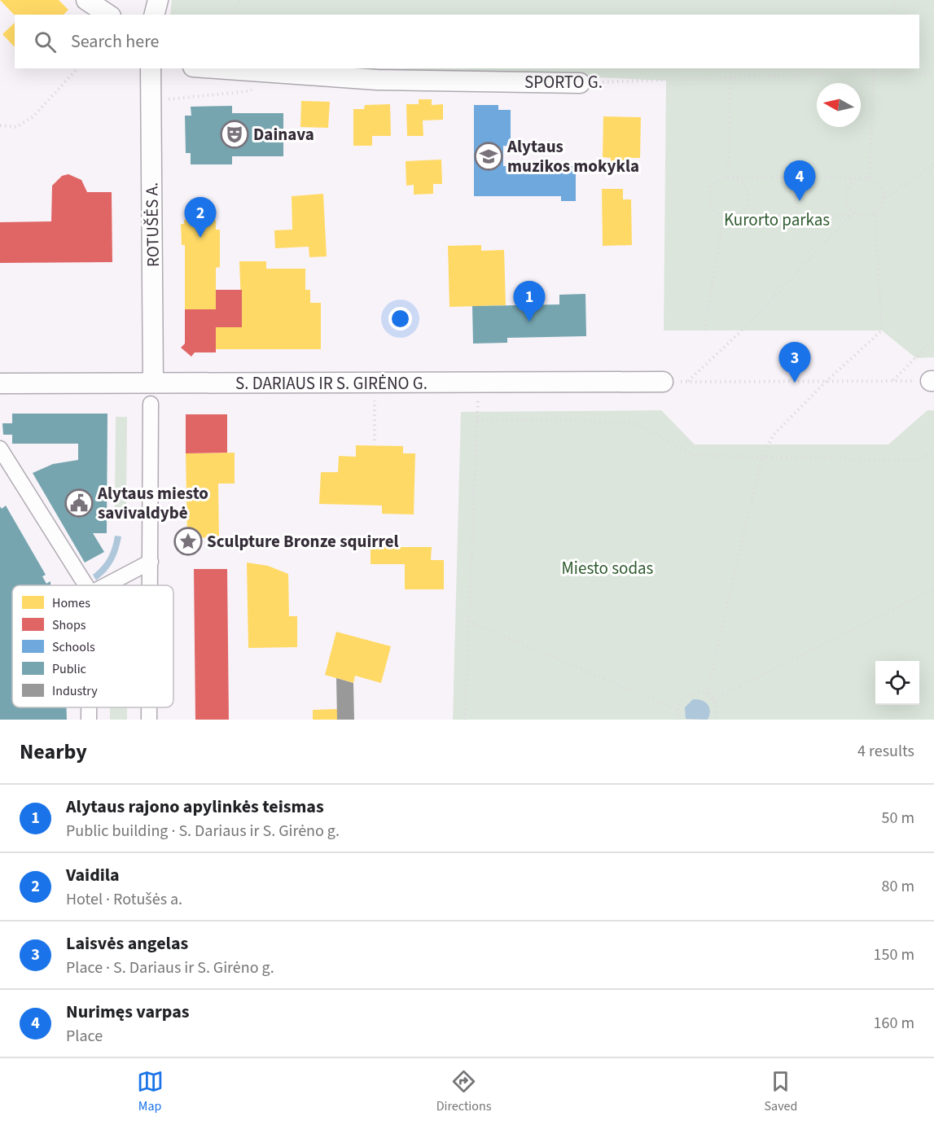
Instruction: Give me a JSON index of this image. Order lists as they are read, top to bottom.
{
  "streets": {
    "street": ["SPORTO G.", "ROTUŠĖS A.", "S. DARIAUS IR S. GIRĖNO G."]
  },
  "crossings": [
    ["ROTUŠĖS A.", "S. DARIAUS IR S. GIRĖNO G."]
  ],
  "parks": ["Kurorto parkas", "Miesto sodas"],
  "places": {
    "theatre": ["Dainava"],
    "school or university": ["Alytaus muzikos mokykla"],
    "public building": ["Alytaus miesto savivaldybė"],
    "place": ["Sculpture Bronze squirrel"]
  },
  "legend": [
    "Homes",
    "Shops",
    "Schools",
    "Public",
    "Industry"
  ],
  "north": "left",
  "page": {
    "search": "Search here",
    "pins": [
      "4",
      "2",
      "1",
      "3"
    ],
    "heading": ["Nearby", "4 results"],
    "list": [
      {
        "mark": "1",
        "name": "Alytaus rajono apylinkės teismas",
        "note": "Public building · S. Dariaus ir S. Girėno g.",
        "value": "50 m"
      },
      {
        "mark": "2",
        "name": "Vaidila",
        "note": "Hotel · Rotušės a.",
        "value": "80 m"
      },
      {
        "mark": "3",
        "name": "Laisvės angelas",
        "note": "Place · S. Dariaus ir S. Girėno g.",
        "value": "150 m"
      },
      {
        "mark": "4",
        "name": "Nurimęs varpas",
        "note": "Place",
        "value": "160 m"
      }
    ],
    "nav": ["Map", "Directions", "Saved"]
  }
}
